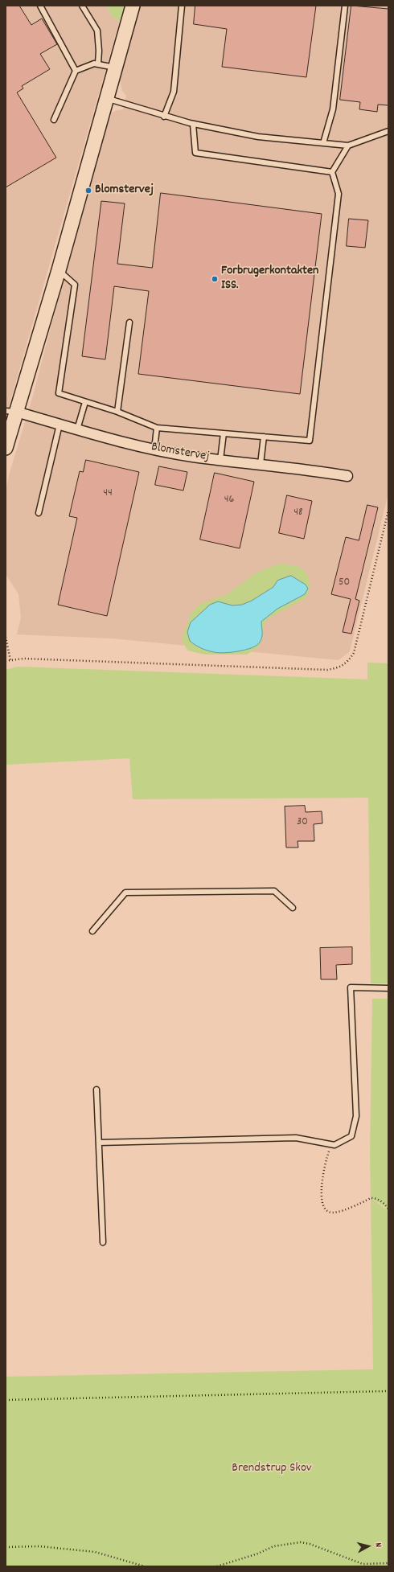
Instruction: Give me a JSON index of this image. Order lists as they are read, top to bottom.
{
  "streets": {
    "street": ["Blomstervej"]
  },
  "parks": ["Brendstrup Skov"],
  "places": ["Blomstervej", "Forbrugerkontakten ISS."],
  "house_numbers": [
    "44",
    "46",
    "48",
    "50",
    "30"
  ],
  "north": "right"
}
